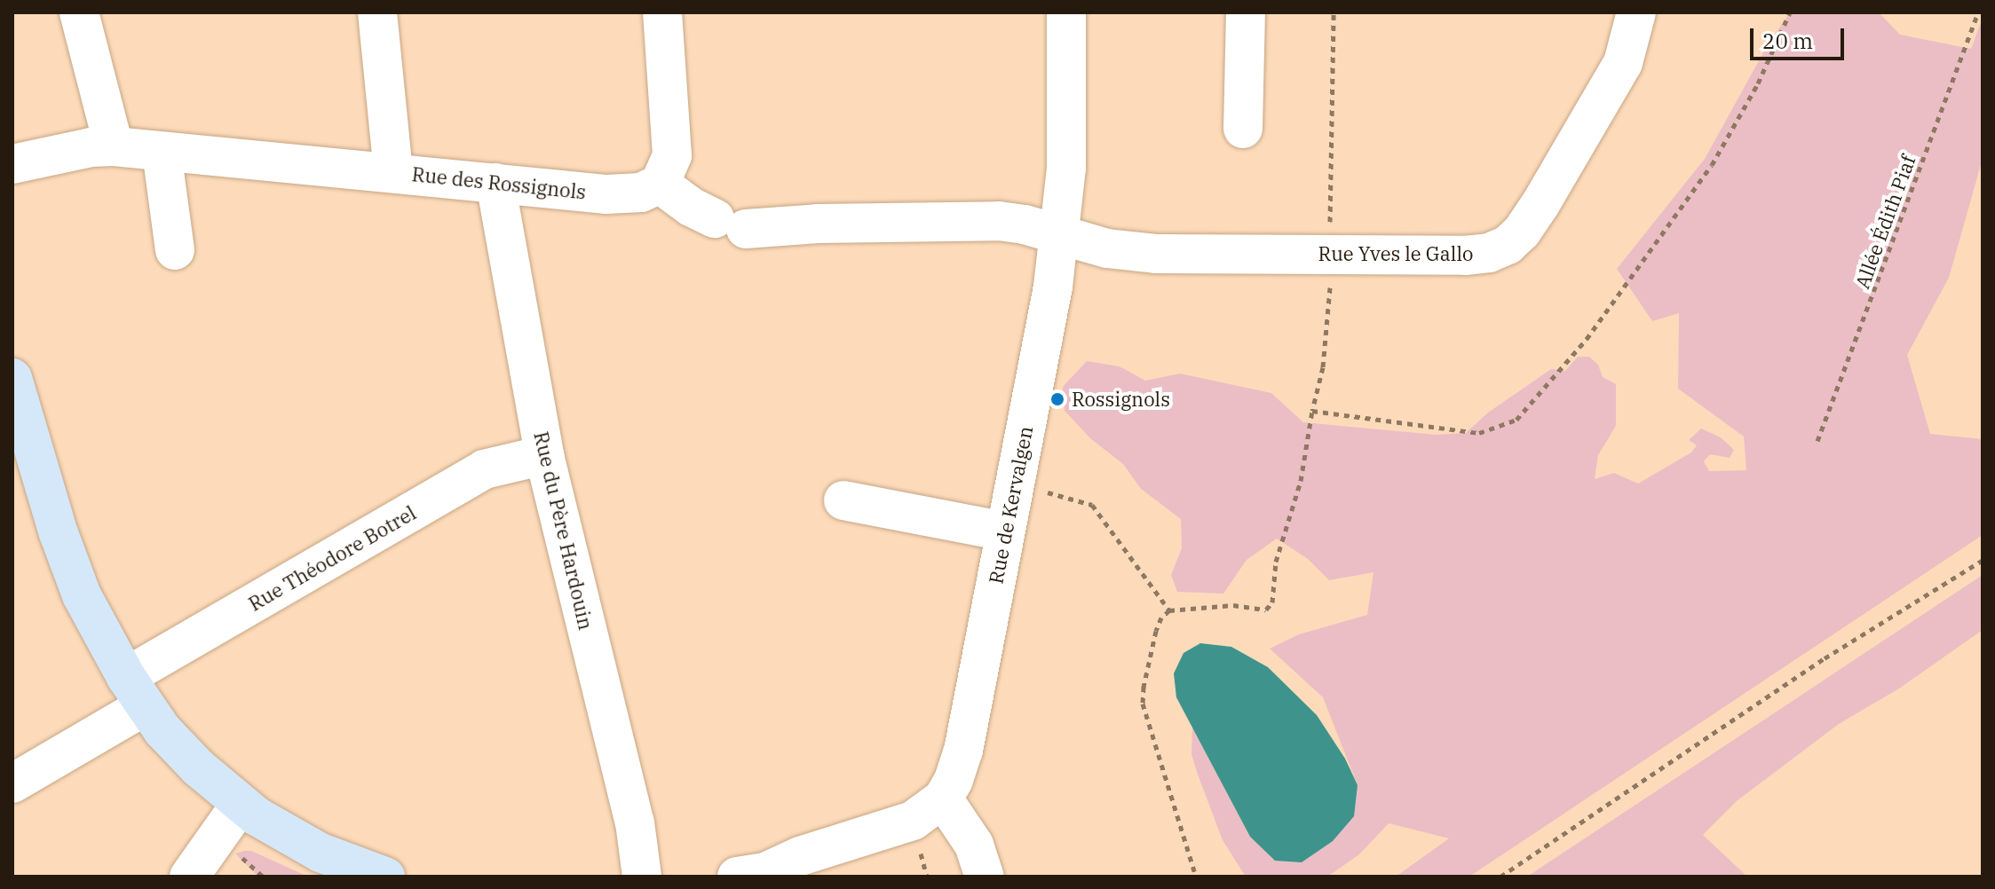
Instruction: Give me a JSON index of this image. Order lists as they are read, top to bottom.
{
  "streets": {
    "street": [
      "Rue des Rossignols",
      "Rue Yves le Gallo",
      "Rue de Kervalgen",
      "Rue du Père Hardouin",
      "Rue Théodore Botrel"
    ],
    "path": ["Allée Édith Piaf"]
  },
  "crossings": [
    ["Rue des Rossignols", "Rue Yves le Gallo"],
    ["Rue des Rossignols", "Rue du Père Hardouin"],
    ["Rue Yves le Gallo", "Rue de Kervalgen"],
    ["Rue du Père Hardouin", "Rue Théodore Botrel"]
  ],
  "places": ["Rossignols"],
  "scale_bar": "20 m"
}
